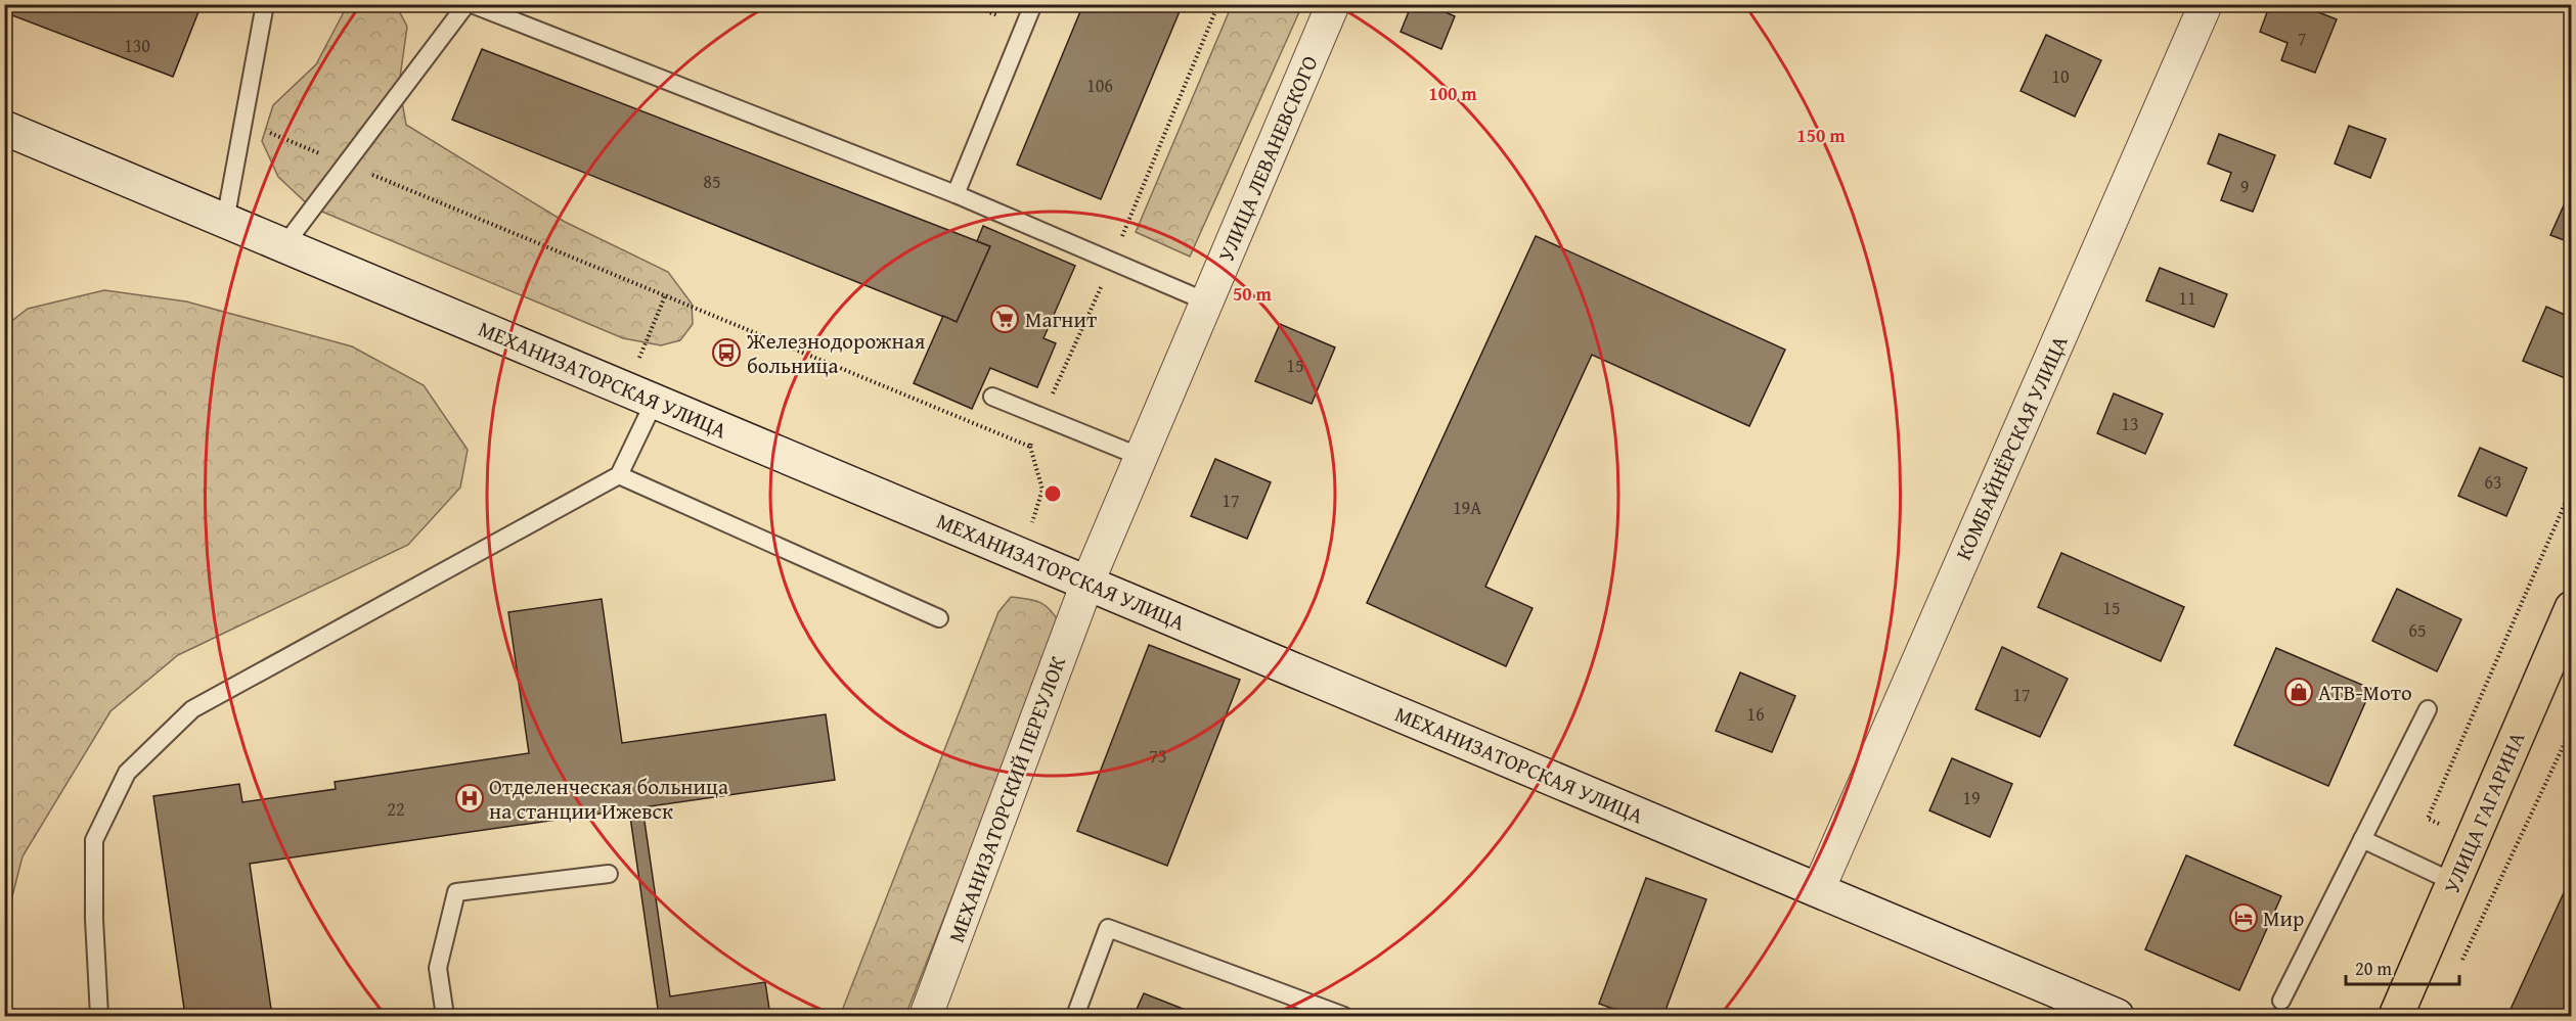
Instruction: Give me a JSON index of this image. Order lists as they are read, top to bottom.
{
  "streets": {
    "main road": ["УЛИЦА ГАГАРИНА"],
    "street": [
      "УЛИЦА ЛЕВАНЕВСКОГО",
      "МЕХАНИЗАТОРСКАЯ УЛИЦА",
      "КОМБАЙНЁРСКАЯ УЛИЦА",
      "МЕХАНИЗАТОРСКИЙ ПЕРЕУЛОК"
    ]
  },
  "crossings": [
    ["УЛИЦА ЛЕВАНЕВСКОГО", "МЕХАНИЗАТОРСКАЯ УЛИЦА"],
    ["УЛИЦА ЛЕВАНЕВСКОГО", "МЕХАНИЗАТОРСКИЙ ПЕРЕУЛОК"],
    ["МЕХАНИЗАТОРСКАЯ УЛИЦА", "КОМБАЙНЁРСКАЯ УЛИЦА"],
    ["МЕХАНИЗАТОРСКАЯ УЛИЦА", "МЕХАНИЗАТОРСКИЙ ПЕРЕУЛОК"]
  ],
  "places": {
    "supermarket": ["Магнит"],
    "bus stop": ["Железнодорожная больница"],
    "shop": ["АТВ-Мото"],
    "hospital": ["Отделенческая больница на станции Ижевск"],
    "hotel": ["Мир"]
  },
  "house_numbers": [
    "7",
    "130",
    "10",
    "106",
    "85",
    "9",
    "11",
    "15",
    "13",
    "63",
    "17",
    "19А",
    "15",
    "65",
    "17",
    "16",
    "73",
    "19",
    "22"
  ],
  "scale_bar": "20 m",
  "rings": ["100 m", "150 m", "50 m"]
}
